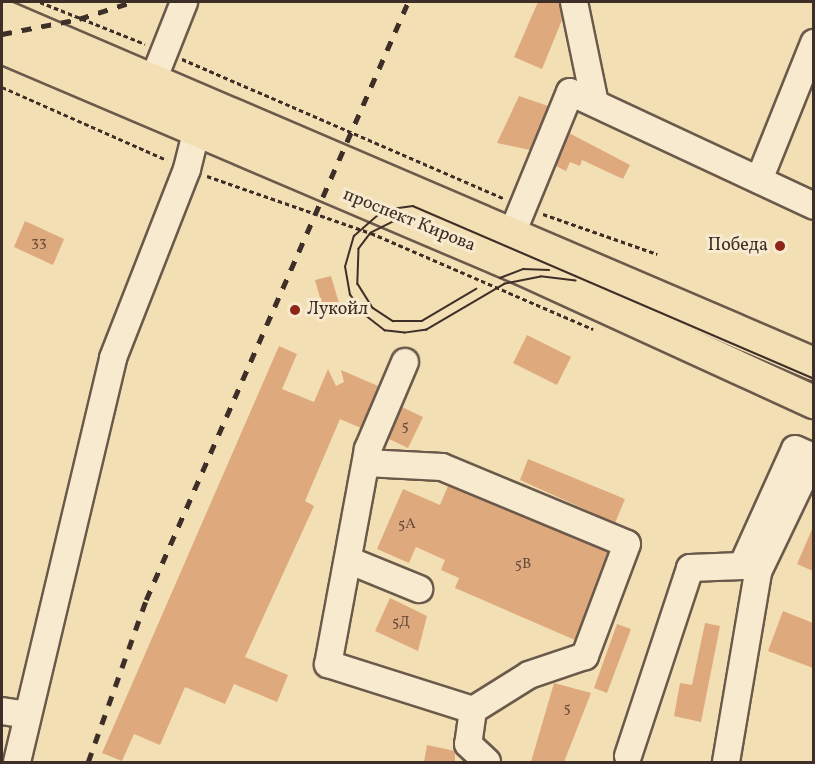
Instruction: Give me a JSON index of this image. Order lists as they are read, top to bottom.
{
  "streets": {
    "main road": ["проспект Кирова"]
  },
  "places": ["Победа", "Лукойл"],
  "house_numbers": [
    "33",
    "5",
    "5А",
    "5В",
    "5Д",
    "5"
  ]
}
